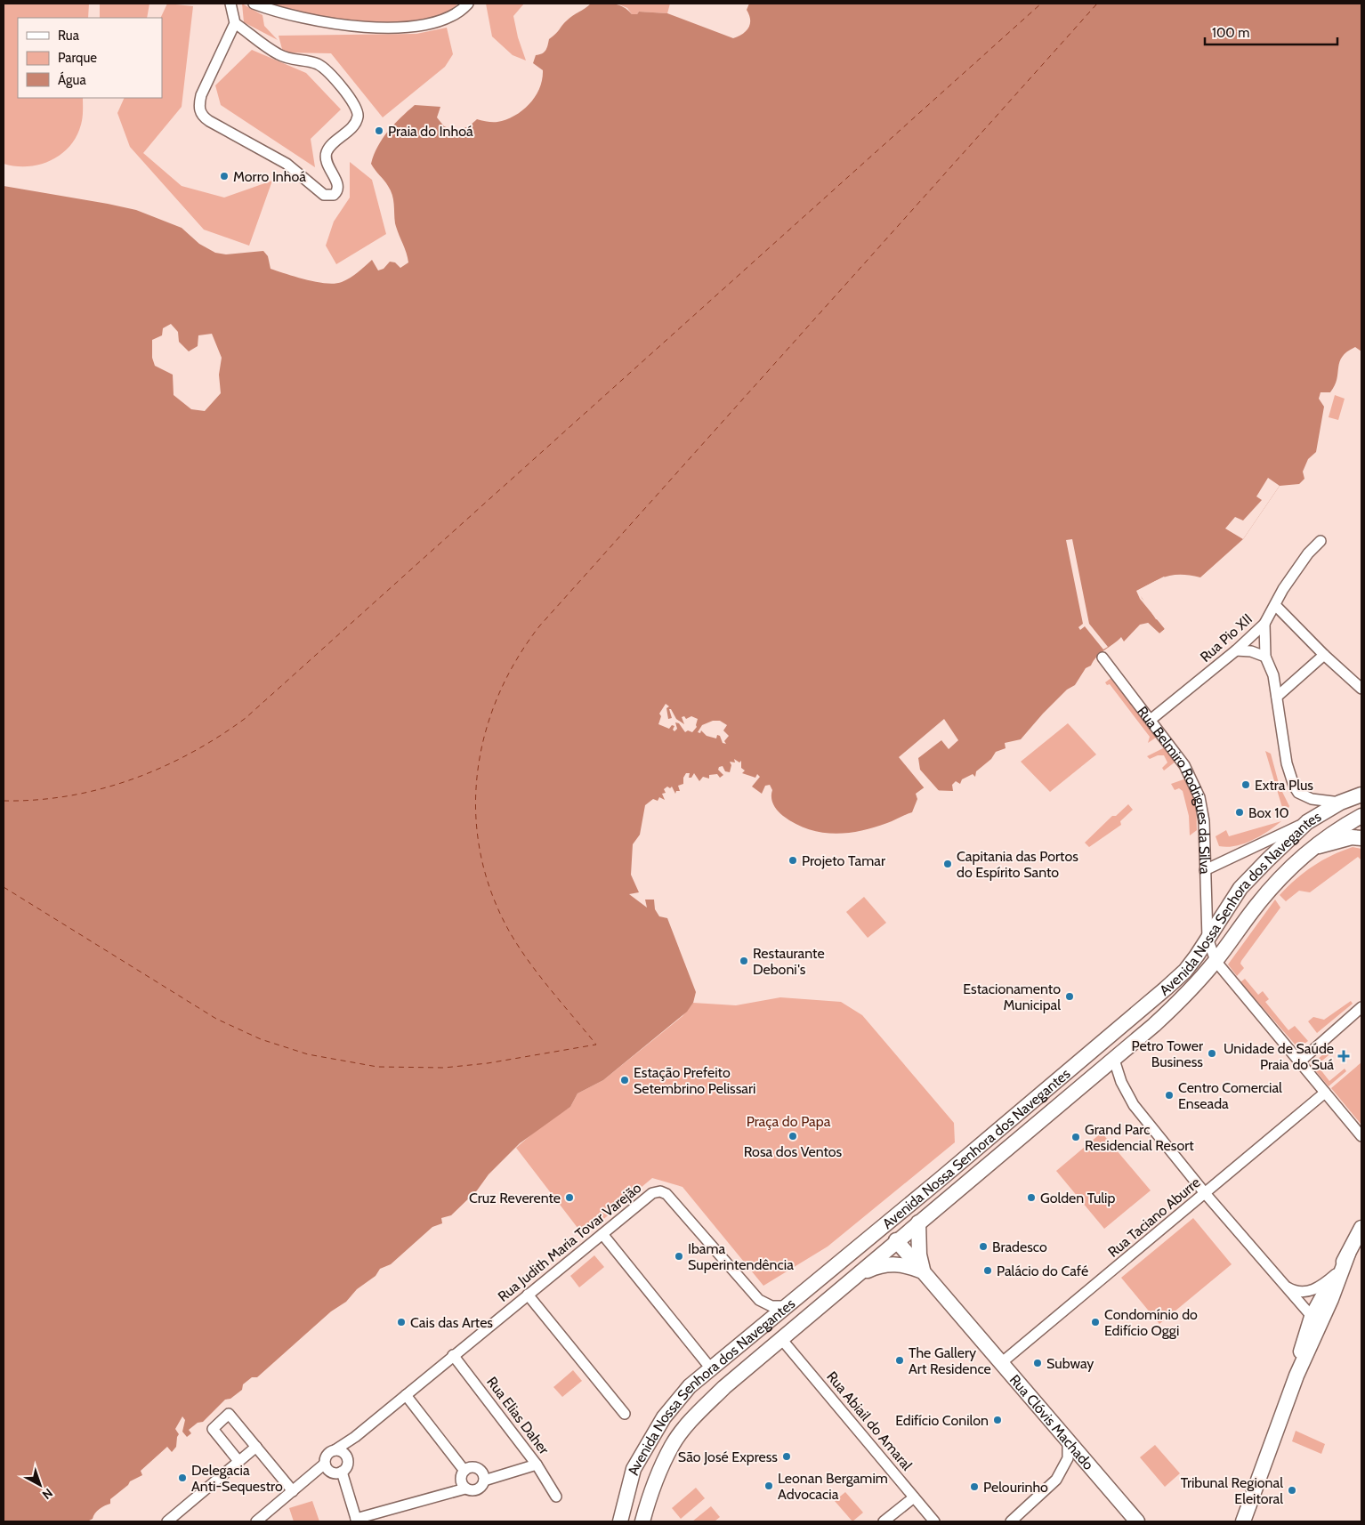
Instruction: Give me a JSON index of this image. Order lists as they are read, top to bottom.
{
  "streets": {
    "main road": ["Avenida Nossa Senhora dos Navegantes", "Rua Clóvis Machado"],
    "street": [
      "Rua Pio XII",
      "Rua Belmiro Rodrigues da Silva",
      "Rua Taciano Aburre",
      "Rua Judith Maria Tovar Varejão",
      "Rua Elias Daher",
      "Rua Abiail do Amaral"
    ]
  },
  "crossings": [
    ["Rua Pio XII", "Rua Belmiro Rodrigues da Silva"],
    ["Rua Belmiro Rodrigues da Silva", "Avenida Nossa Senhora dos Navegantes"],
    ["Avenida Nossa Senhora dos Navegantes", "Rua Judith Maria Tovar Varejão"],
    ["Avenida Nossa Senhora dos Navegantes", "Rua Abiail do Amaral"],
    ["Avenida Nossa Senhora dos Navegantes", "Rua Clóvis Machado"],
    ["Rua Taciano Aburre", "Rua Clóvis Machado"],
    ["Rua Judith Maria Tovar Varejão", "Rua Elias Daher"]
  ],
  "parks": ["Praça do Papa"],
  "places": {
    "other": [
      "Praia do Inhoá",
      "Morro Inhoá",
      "Extra Plus",
      "Box 10",
      "Projeto Tamar",
      "Capitania das Portos do Espírito Santo",
      "Restaurante Deboni's",
      "Estacionamento Municipal",
      "Petro Tower Business",
      "Estação Prefeito Setembrino Pelissari",
      "Centro Comercial Enseada",
      "Rosa dos Ventos",
      "Grand Parc Residencial Resort",
      "Cruz Reverente",
      "Golden Tulip",
      "Bradesco",
      "Ibama Superintendência",
      "Palácio do Café",
      "Cais das Artes",
      "Condomínio do Edifício Oggi",
      "The Gallery Art Residence",
      "Subway",
      "Edifício Conilon",
      "São José Express",
      "Delegacia Anti-Sequestro",
      "Leonan Bergamim Advocacia",
      "Pelourinho",
      "Tribunal Regional Eleitoral"
    ],
    "health": ["Unidade de Saúde Praia do Suá"]
  },
  "legend": ["Rua", "Parque", "Água"],
  "scale_bar": "100 m",
  "north": "bottom right"
}
